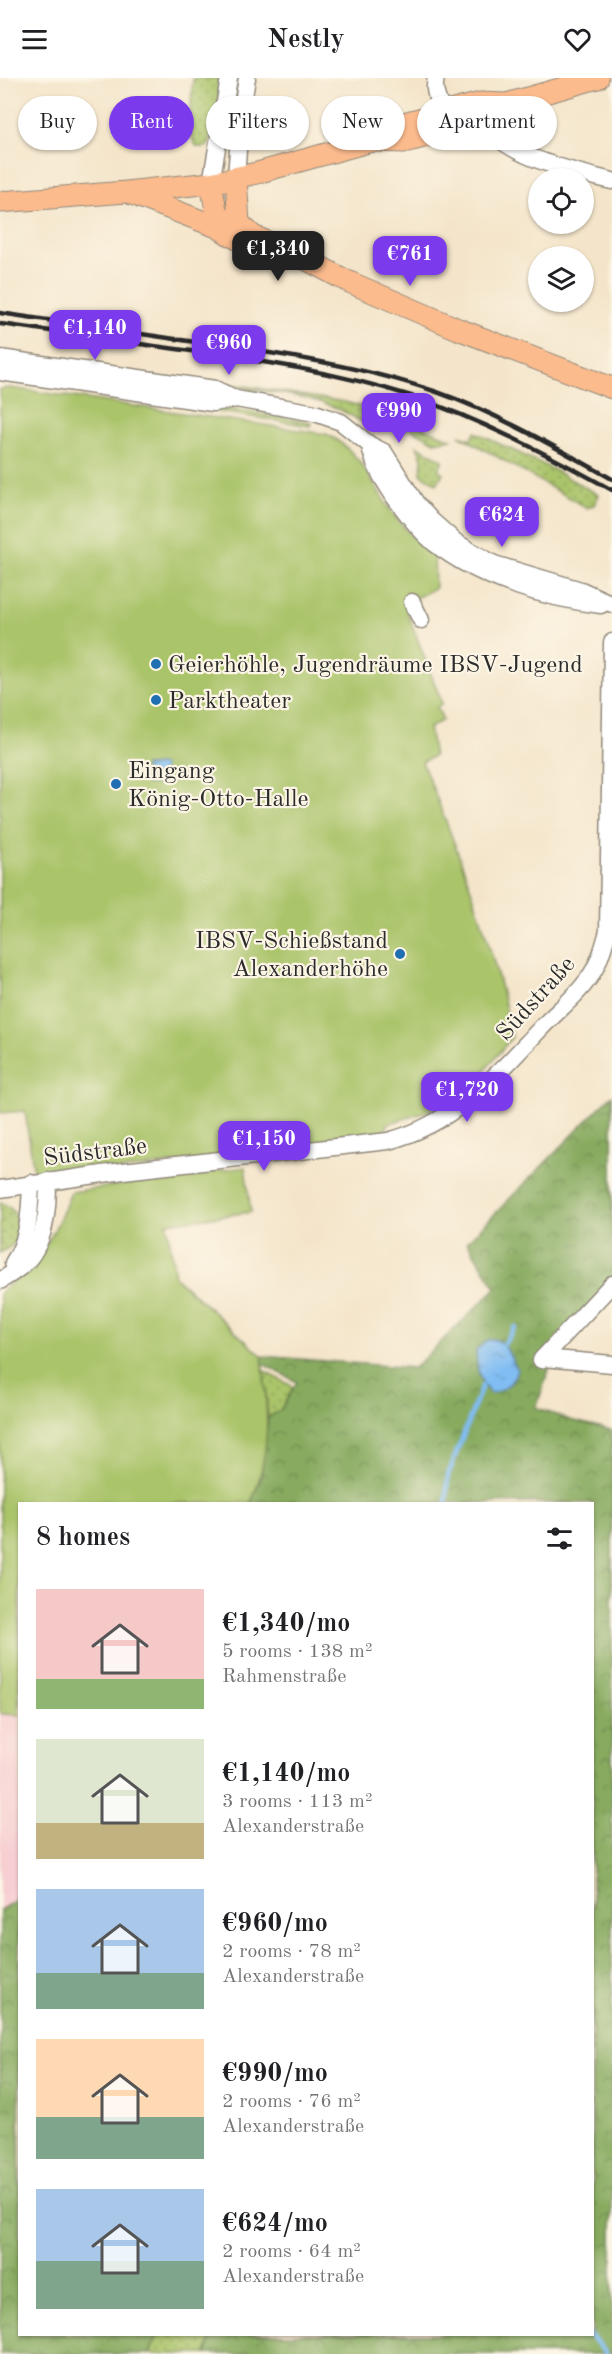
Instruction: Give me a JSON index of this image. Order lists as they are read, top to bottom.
{
  "streets": {
    "street": ["Südstraße"]
  },
  "places": [
    "Geierhöhle, Jugendräume IBSV-Jugend",
    "Parktheater",
    "Eingang König-Otto-Halle",
    "IBSV-Schießstand Alexanderhöhe"
  ],
  "page": {
    "header": "Nestly",
    "chip": [
      "Buy",
      "Rent",
      "Filters",
      "New",
      "Apartment"
    ],
    "price": [
      "€1,340",
      "€761",
      "€1,140",
      "€960",
      "€990",
      "€624",
      "€1,720",
      "€1,150"
    ],
    "heading": "8 homes",
    "list": [
      {
        "name": "€1,340/mo",
        "note": "5 rooms · 138 m² · Rahmenstraße"
      },
      {
        "name": "€1,140/mo",
        "note": "3 rooms · 113 m² · Alexanderstraße"
      },
      {
        "name": "€960/mo",
        "note": "2 rooms · 78 m² · Alexanderstraße"
      },
      {
        "name": "€990/mo",
        "note": "2 rooms · 76 m² · Alexanderstraße"
      },
      {
        "name": "€624/mo",
        "note": "2 rooms · 64 m² · Alexanderstraße"
      }
    ]
  }
}
